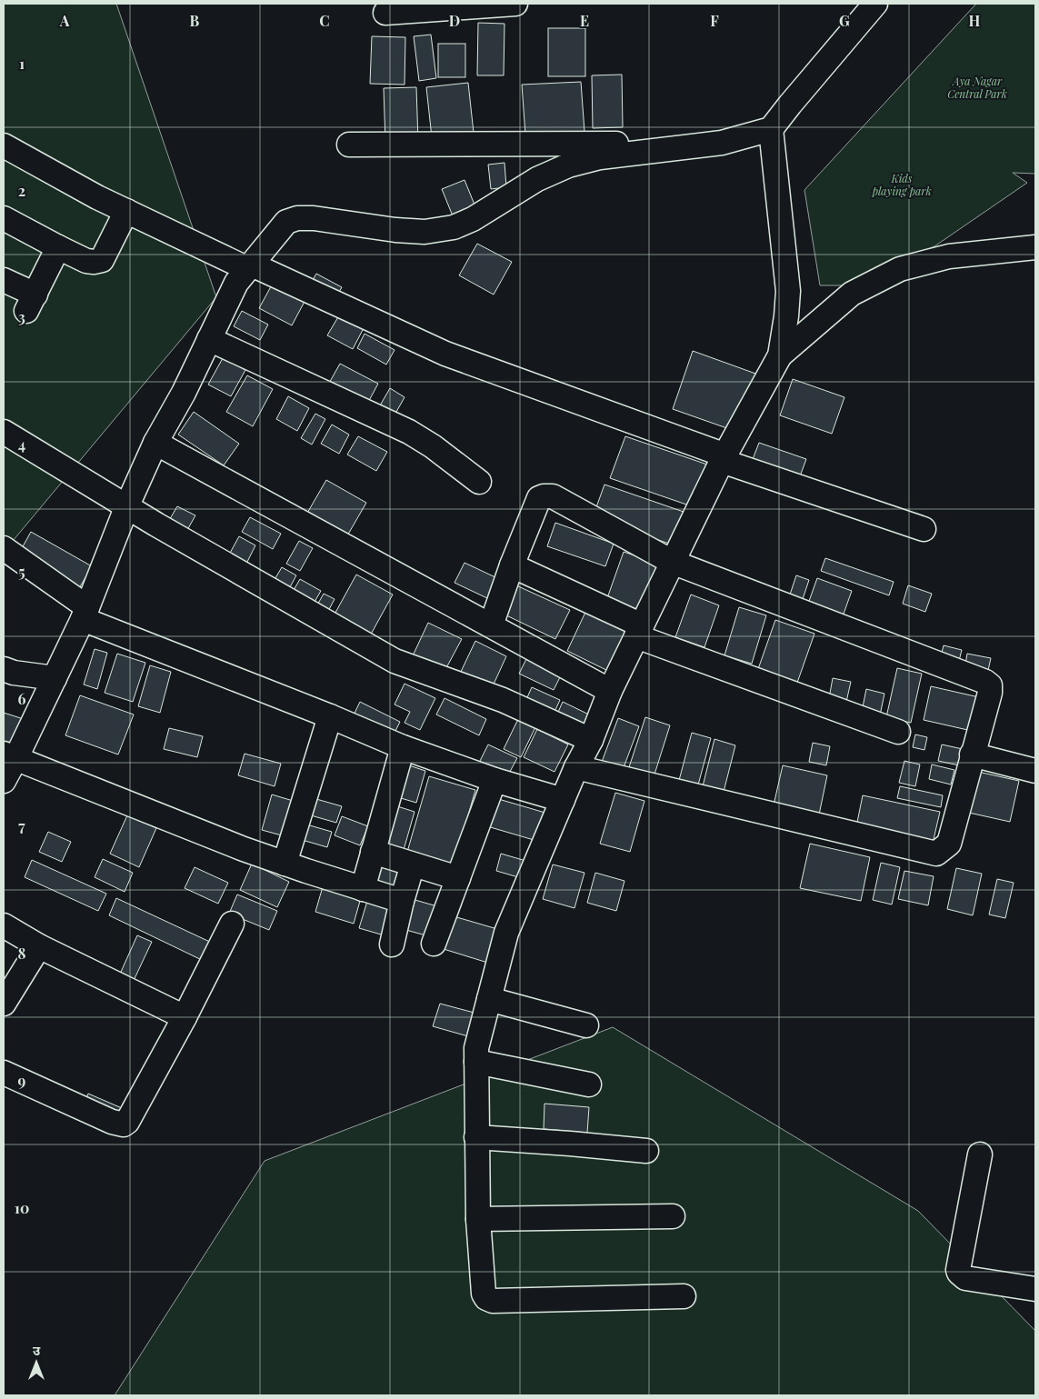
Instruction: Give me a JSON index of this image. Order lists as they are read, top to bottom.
{
  "parks": ["Aya Nagar Central Park", "Kids playing park"],
  "north": "top",
  "grid": {
    "columns": [
      "A",
      "B",
      "C",
      "D",
      "E",
      "F",
      "G",
      "H"
    ],
    "rows": [
      "1",
      "2",
      "3",
      "4",
      "5",
      "6",
      "7",
      "8",
      "9",
      "10"
    ]
  }
}
